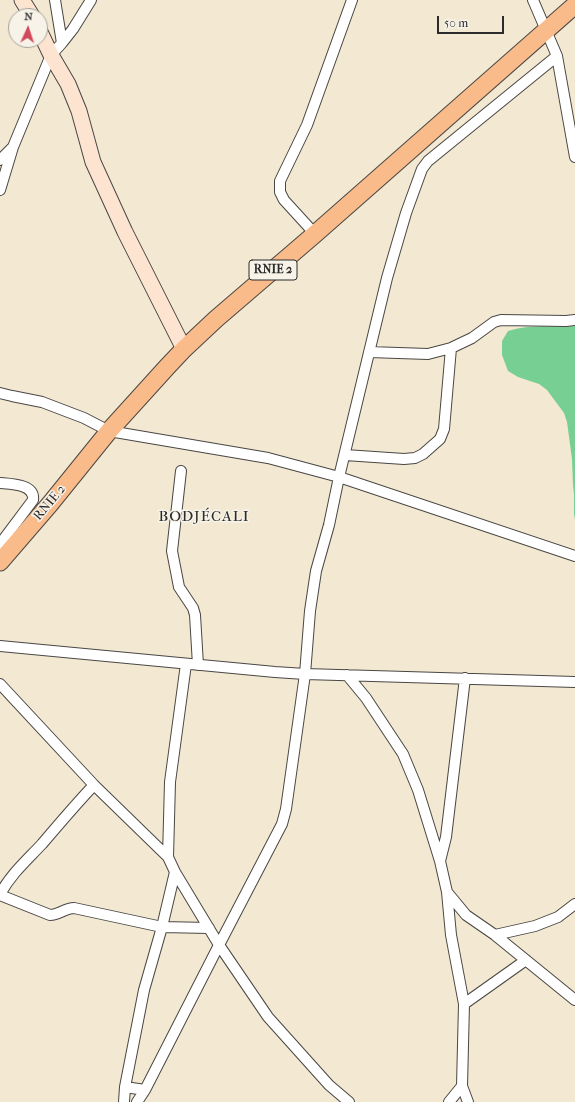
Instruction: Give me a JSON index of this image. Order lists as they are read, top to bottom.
{
  "streets": {
    "main road": ["RNIE 2"]
  },
  "districts": ["BODJÉCALI"],
  "scale_bar": "50 m",
  "north": "top"
}
